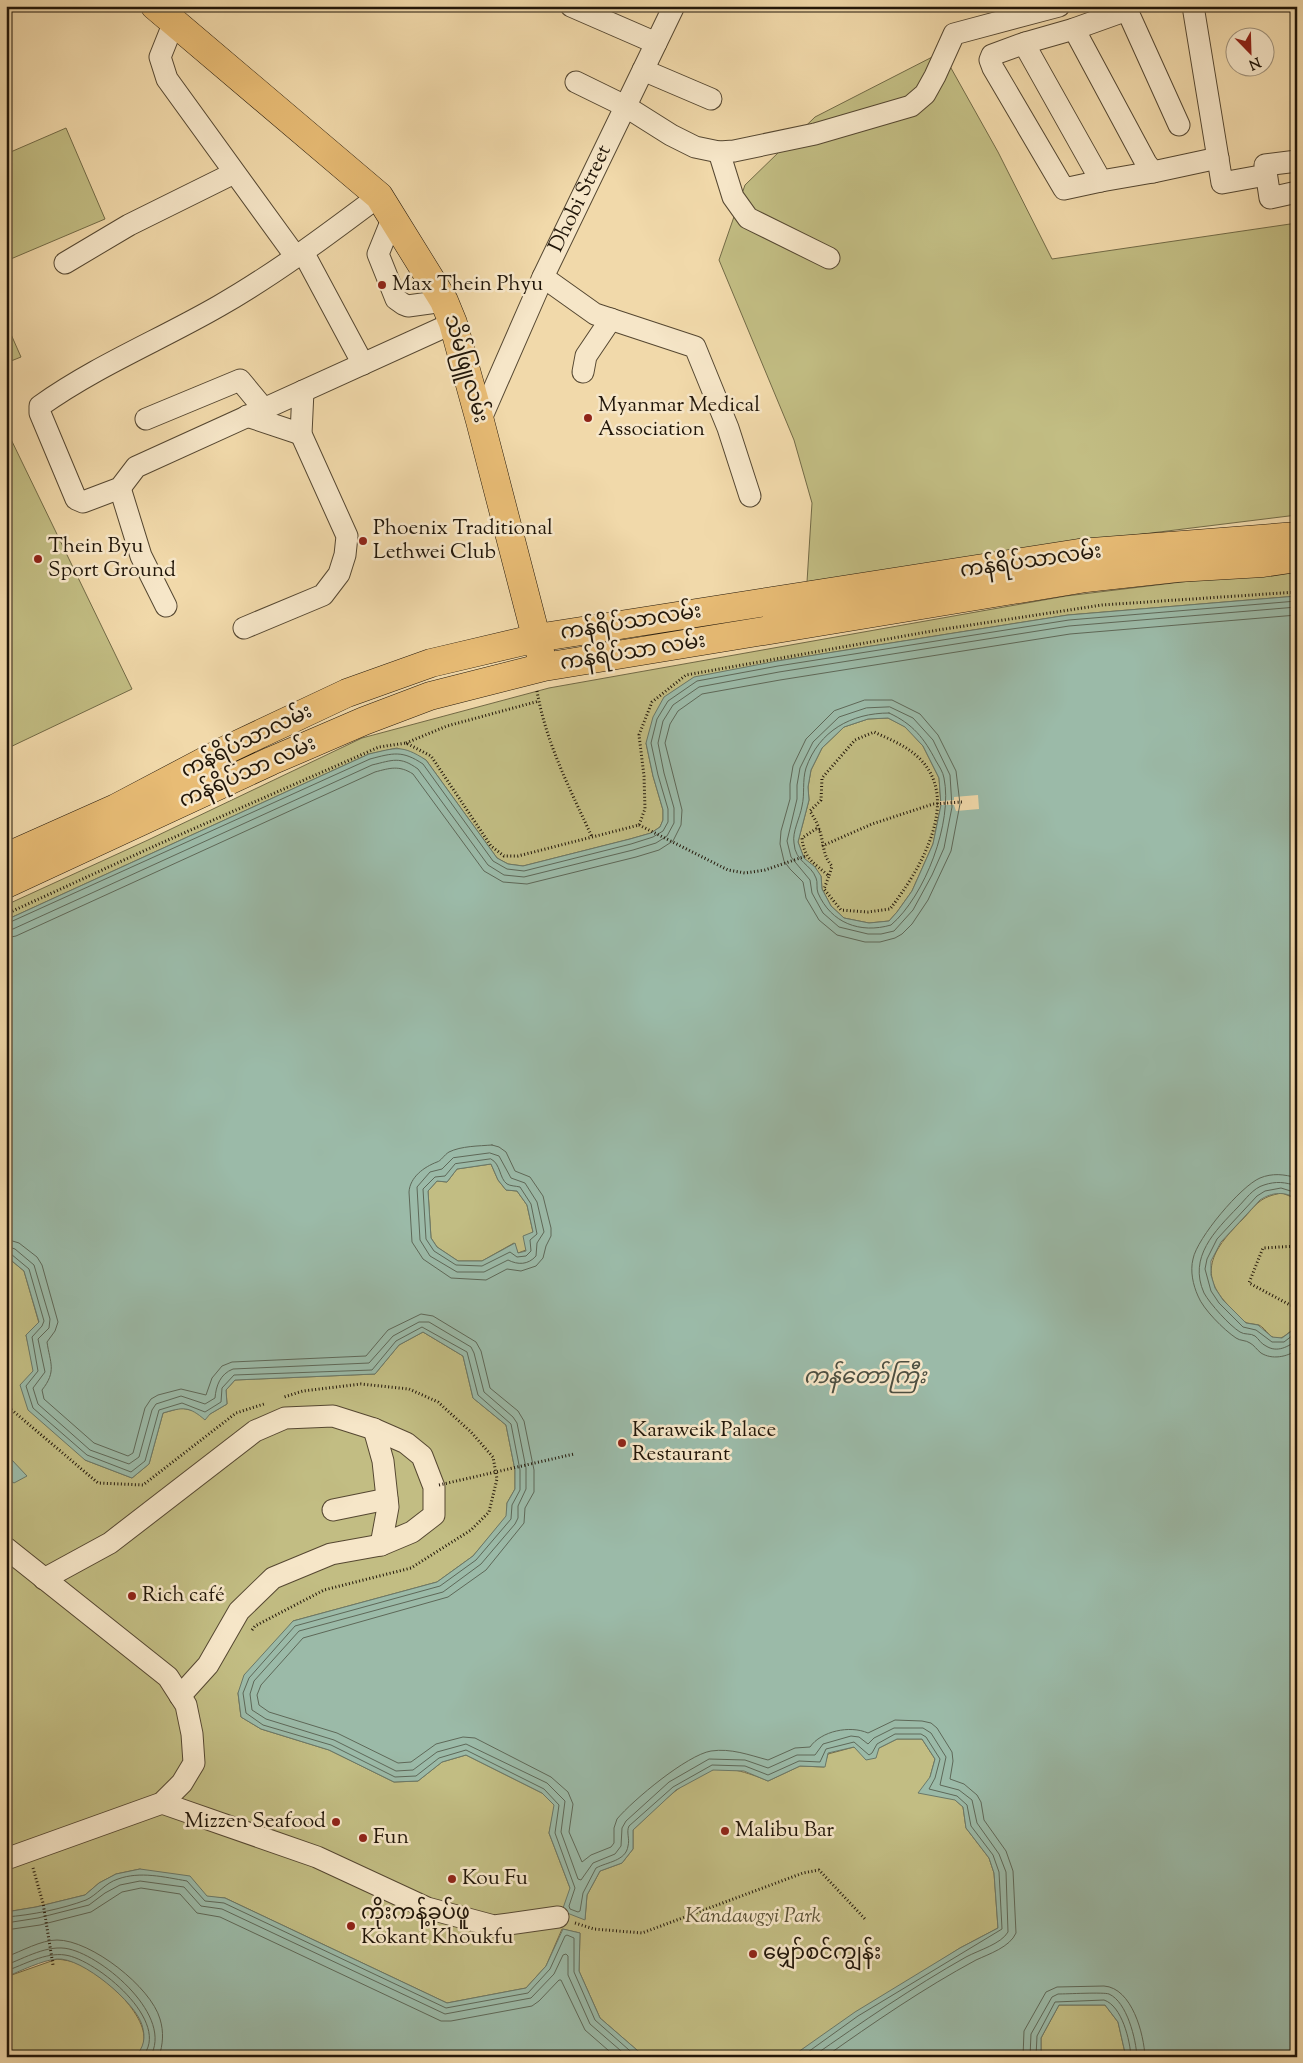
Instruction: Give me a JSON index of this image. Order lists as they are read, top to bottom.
{
  "streets": {
    "main road": ["သိမ်ဖြူလမ်း", "ကန်ရိပ်သာလမ်း", "ကန်ရိပ်သာ လမ်း"],
    "street": ["Dhobi Street"]
  },
  "crossings": [
    ["Dhobi Street", "သိမ်ဖြူလမ်း"],
    ["သိမ်ဖြူလမ်း", "ကန်ရိပ်သာလမ်း"],
    ["သိမ်ဖြူလမ်း", "ကန်ရိပ်သာ လမ်း"]
  ],
  "water": ["ကန်တော်ကြီး"],
  "parks": ["Kandawgyi Park"],
  "places": [
    "Max Thein Phyu",
    "Myanmar Medical Association",
    "Phoenix Traditional Lethwei Club",
    "Thein Byu Sport Ground",
    "Karaweik Palace Restaurant",
    "Rich café",
    "Mizzen Seafood",
    "Malibu Bar",
    "Fun",
    "Kou Fu",
    "ကိုးကန့်ခုပ်ဖူ Kokant Khoukfu",
    "မျှော်စင်ကျွန်း"
  ],
  "north": "bottom right"
}
